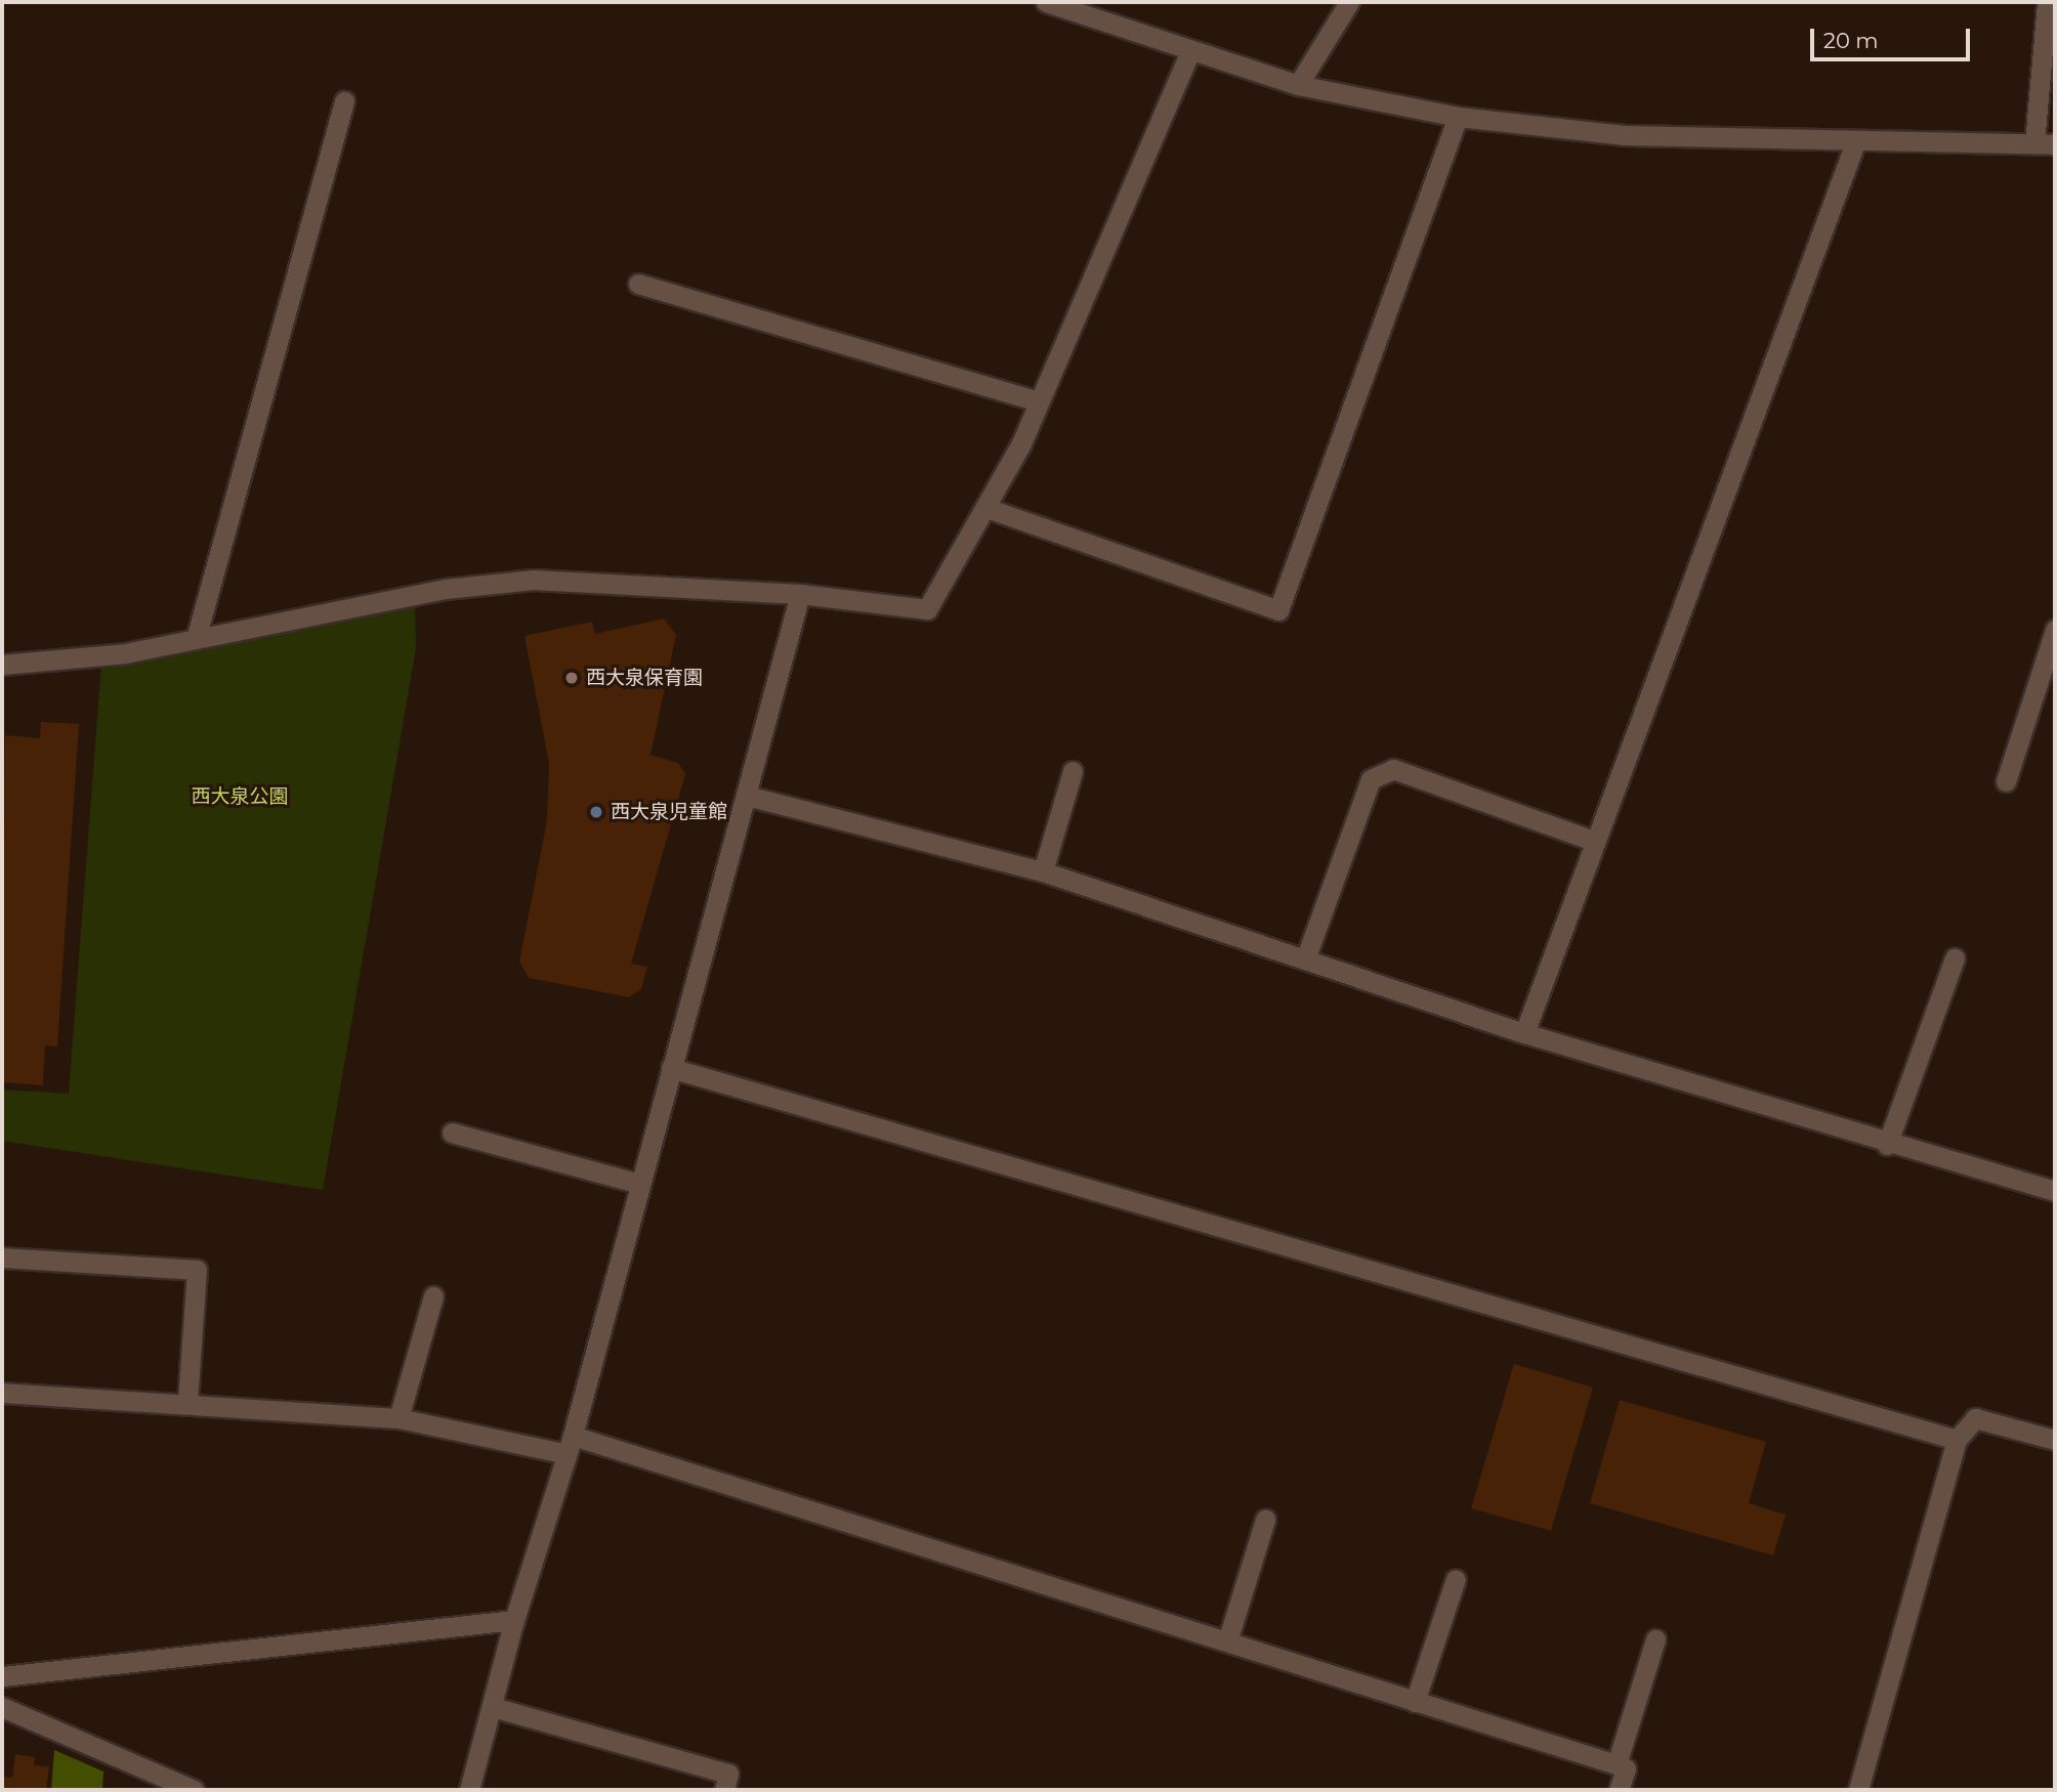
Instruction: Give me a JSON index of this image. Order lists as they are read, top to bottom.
{
  "parks": ["西大泉公園"],
  "places": ["西大泉保育園", "西大泉児童館"],
  "scale_bar": "20 m"
}
